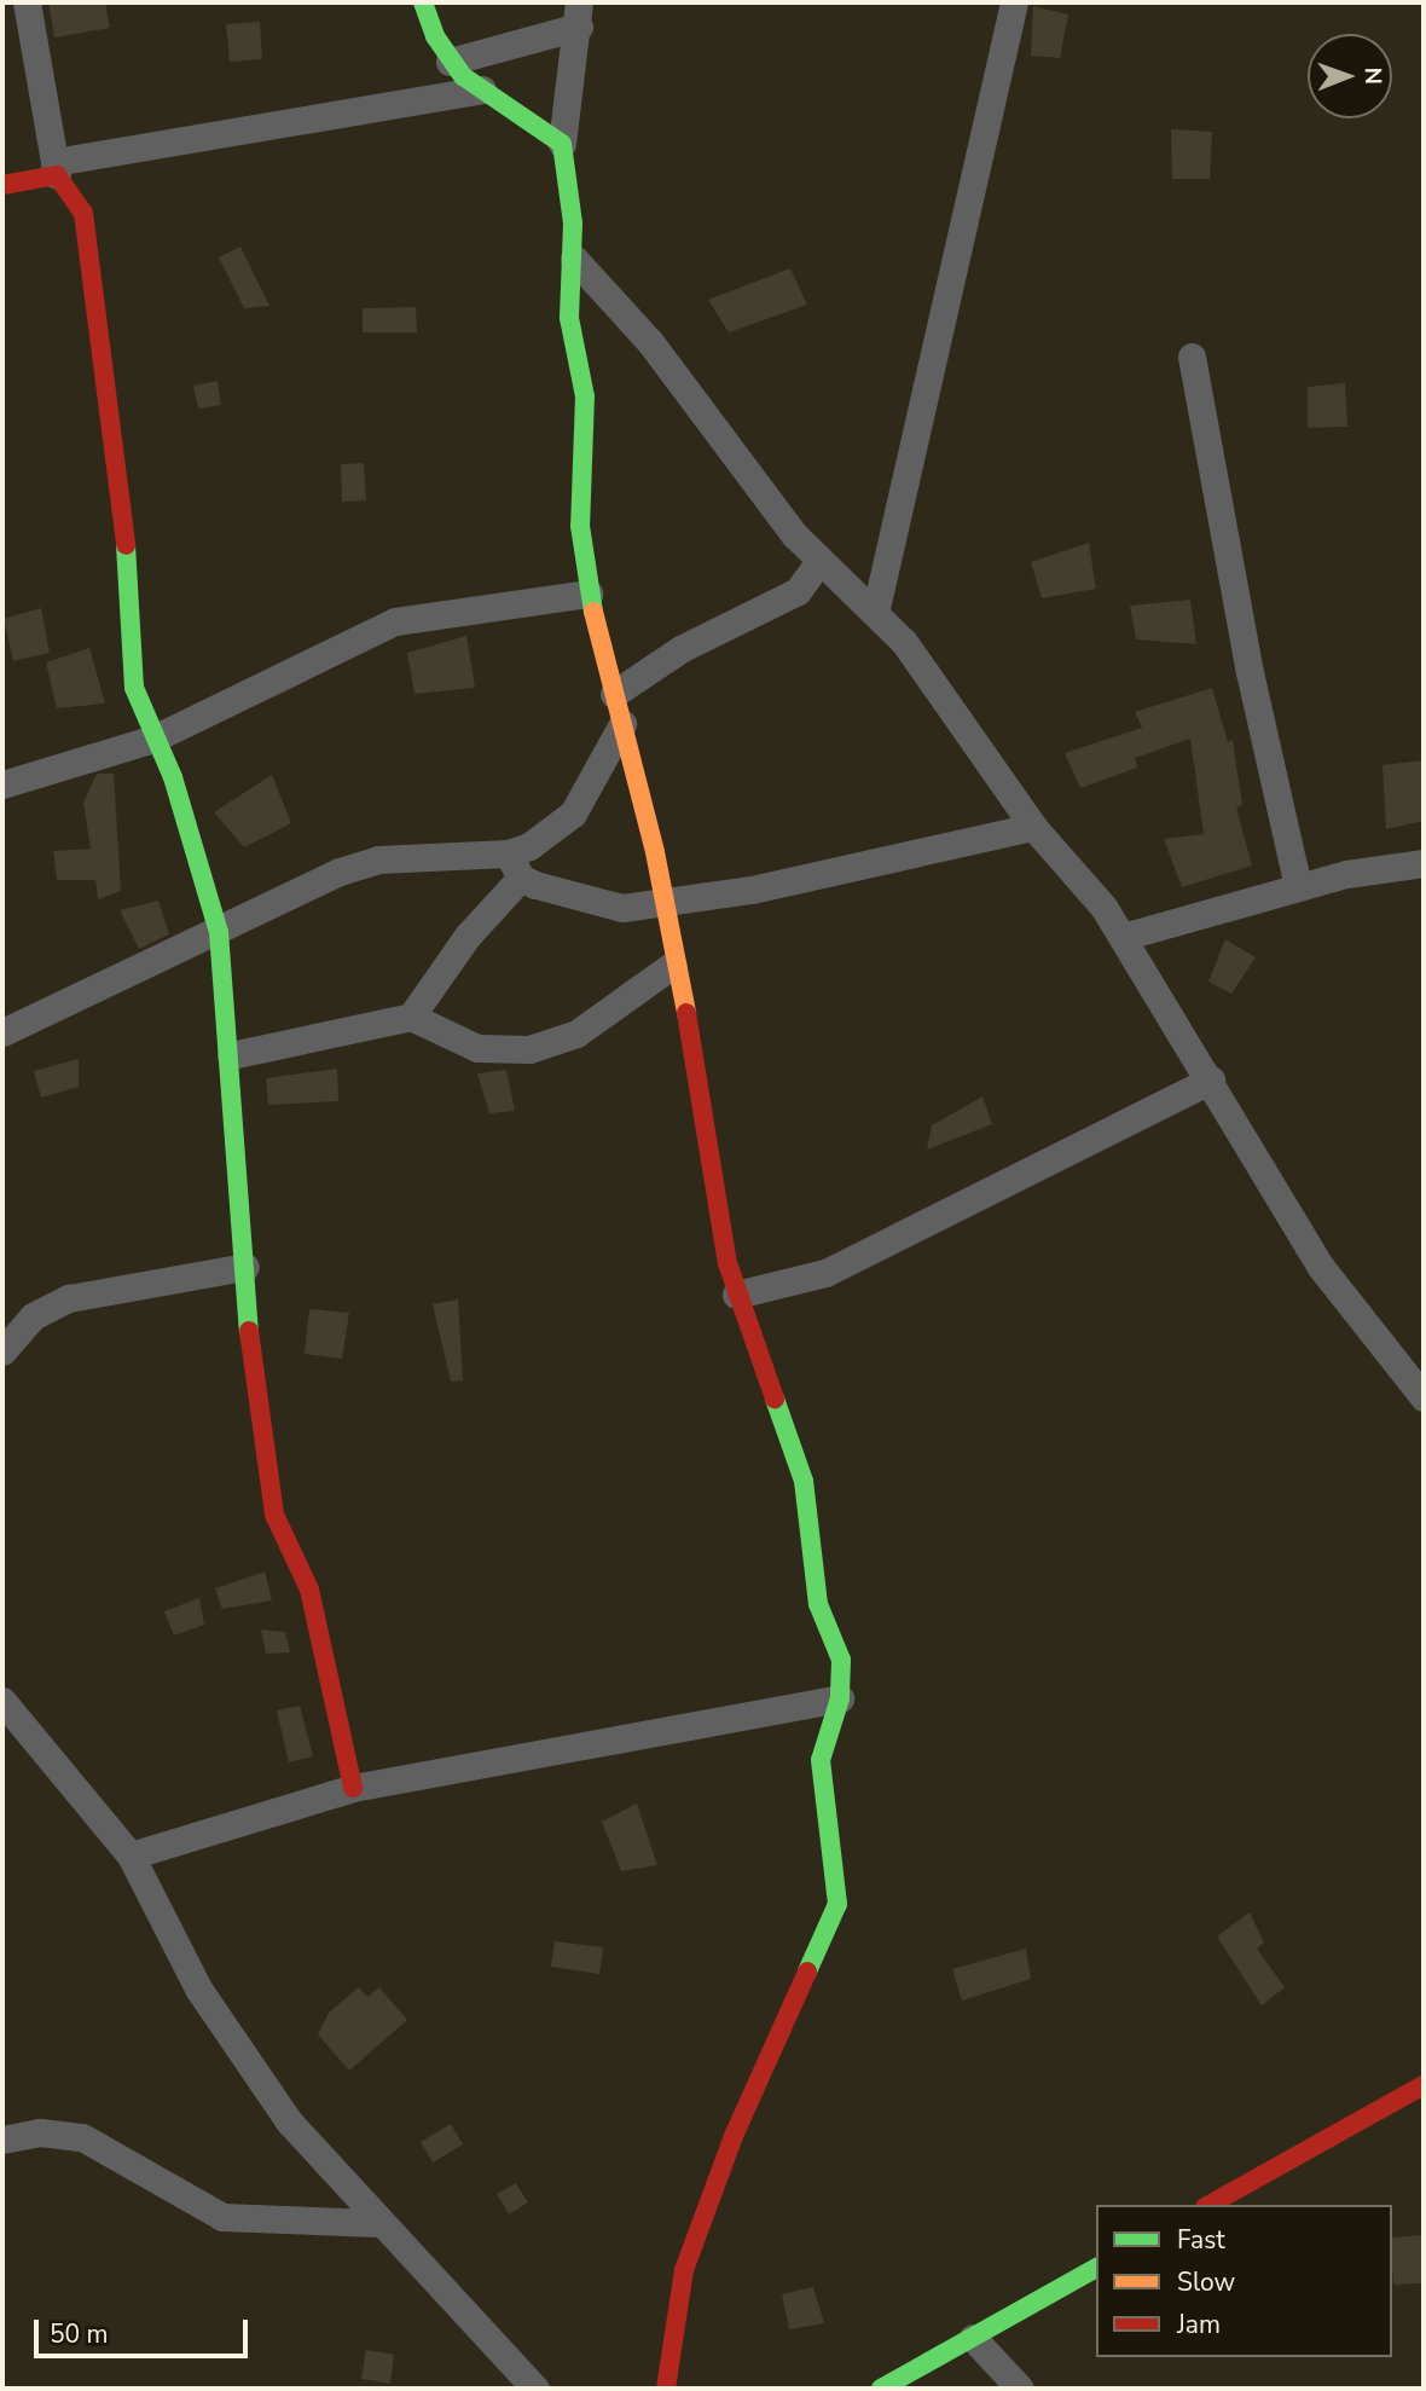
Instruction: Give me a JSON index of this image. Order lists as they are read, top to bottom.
{
  "legend": ["Fast", "Slow", "Jam"],
  "scale_bar": "50 m",
  "north": "right"
}
